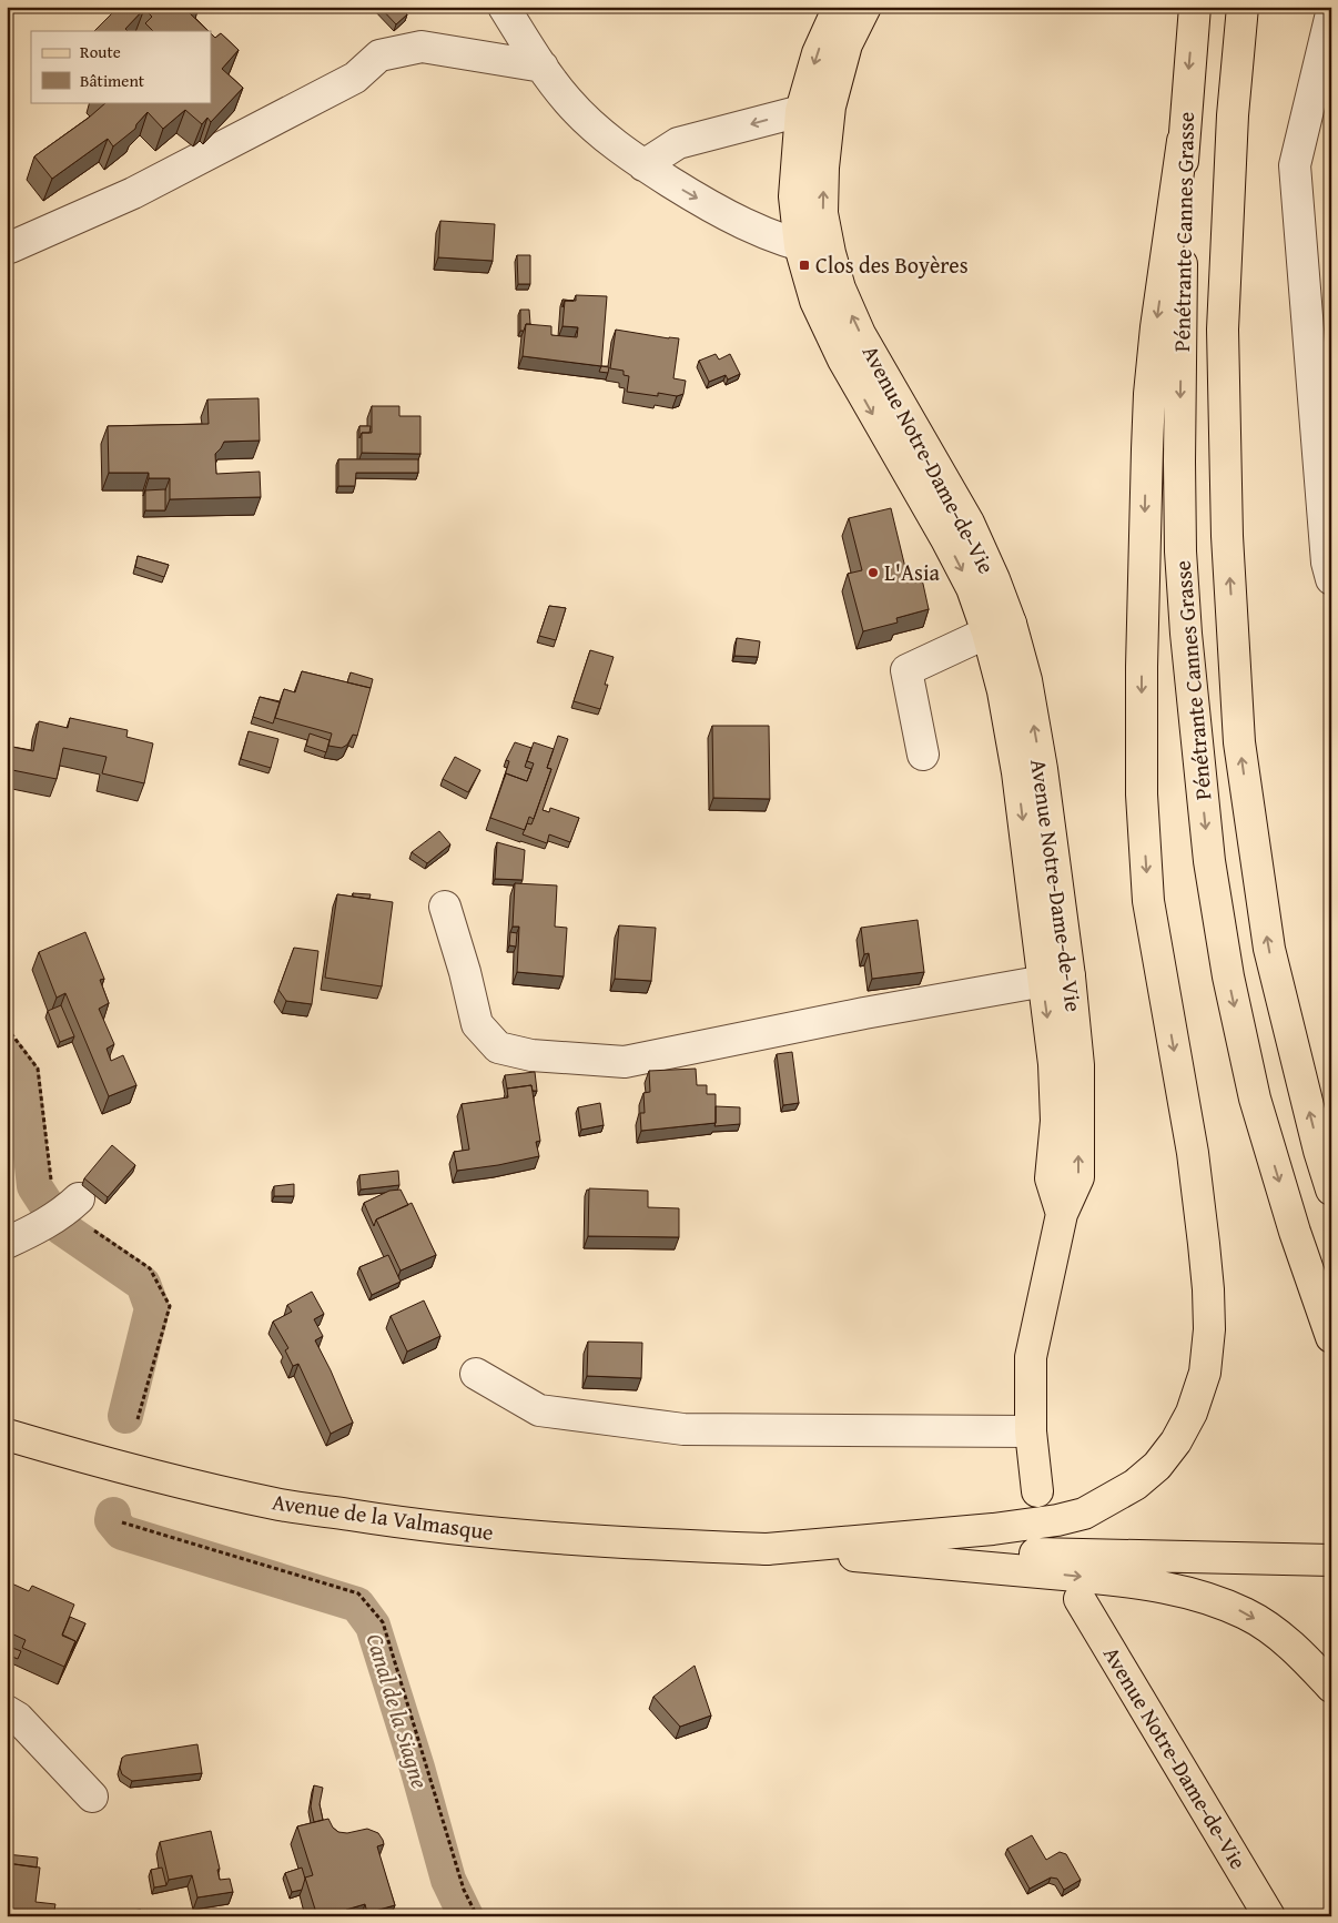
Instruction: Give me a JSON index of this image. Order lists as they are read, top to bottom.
{
  "streets": {
    "main road": ["Pénétrante Cannes Grasse", "Avenue Notre-Dame-de-Vie", "Avenue de la Valmasque"]
  },
  "water": ["Canal de la Siagne"],
  "places": {
    "transit": ["Clos des Boyères"],
    "other": ["L'Asia"]
  },
  "legend": ["Route", "Bâtiment"]
}
